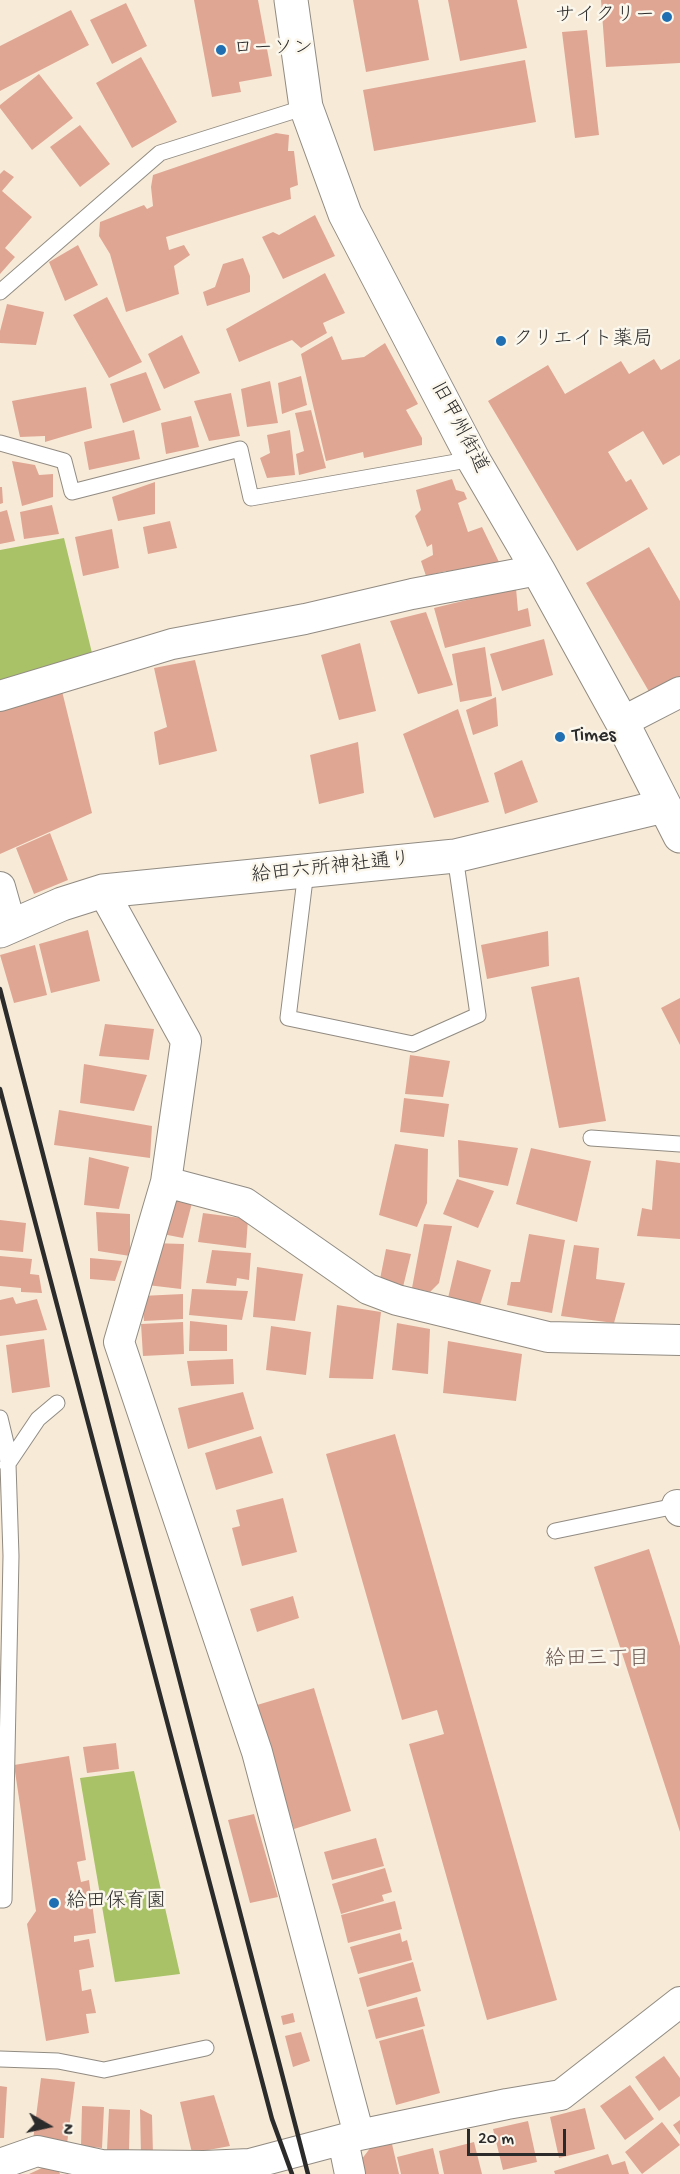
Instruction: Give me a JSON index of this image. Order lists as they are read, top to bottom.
{
  "streets": {
    "street": ["旧甲州街道", "給田六所神社通り"]
  },
  "crossings": [
    ["旧甲州街道", "給田六所神社通り"]
  ],
  "districts": ["給田三丁目"],
  "places": [
    "サイクリー",
    "ローソン",
    "クリエイト薬局",
    "Times",
    "給田保育園"
  ],
  "scale_bar": "20 m",
  "north": "right"
}
